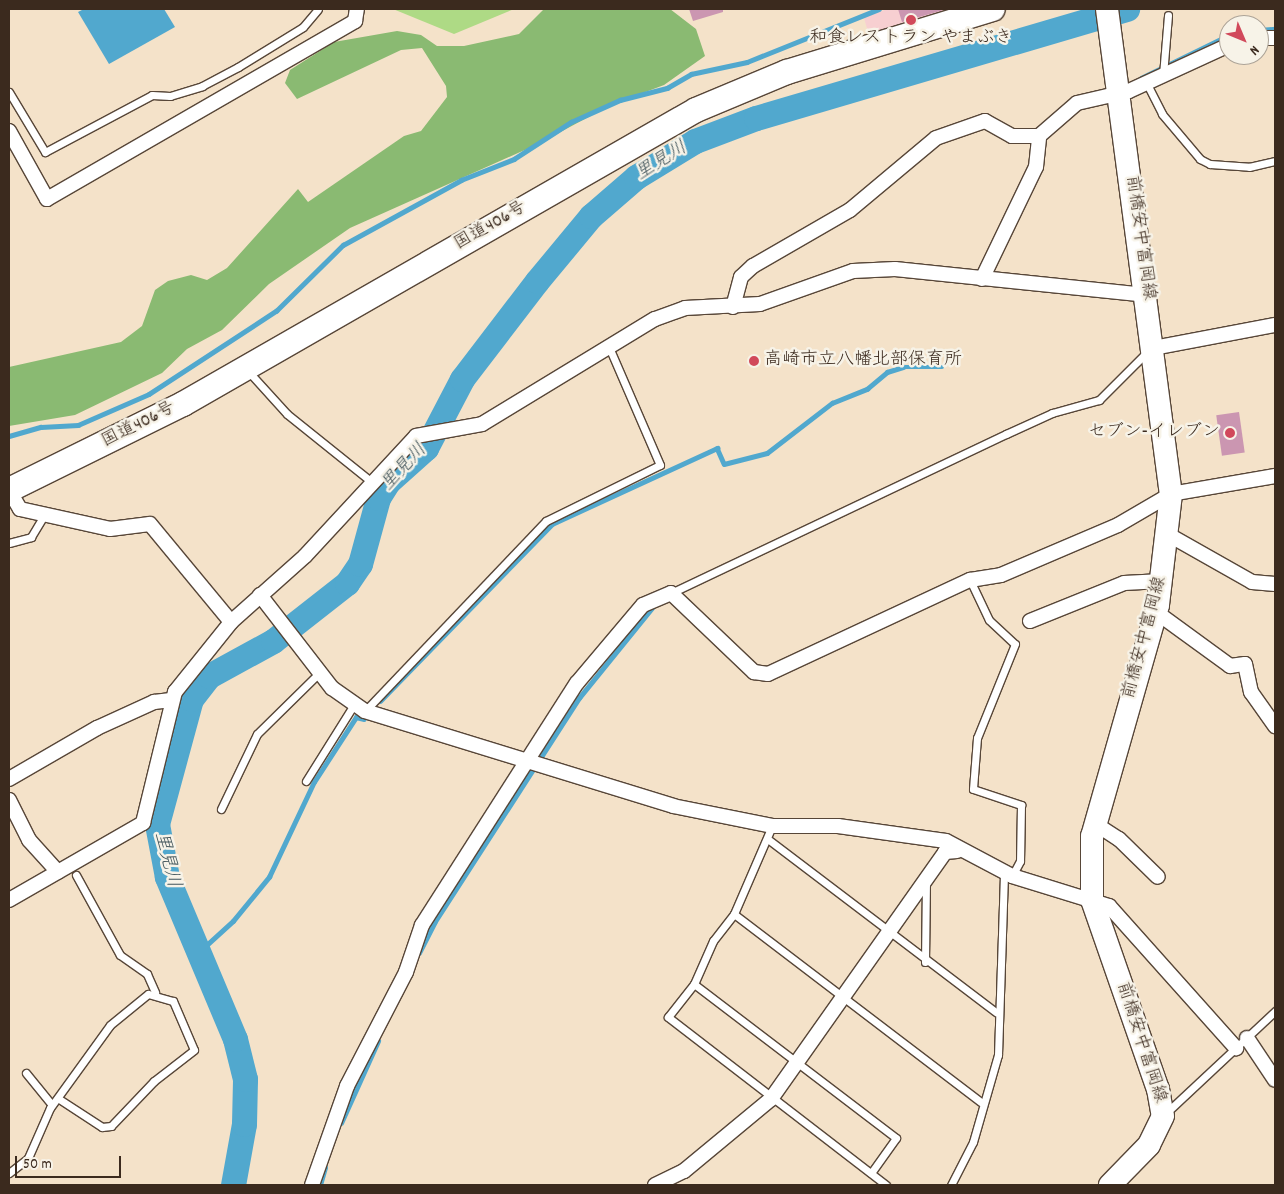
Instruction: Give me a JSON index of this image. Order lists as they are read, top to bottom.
{
  "streets": {
    "highway": ["国道406号"],
    "main road": ["前橋安中富岡線"]
  },
  "water": ["里見川"],
  "places": ["和食レストラン やまぶき", "高崎市立八幡北部保育所", "セブン-イレブン"],
  "scale_bar": "50 m",
  "north": "bottom right"
}
